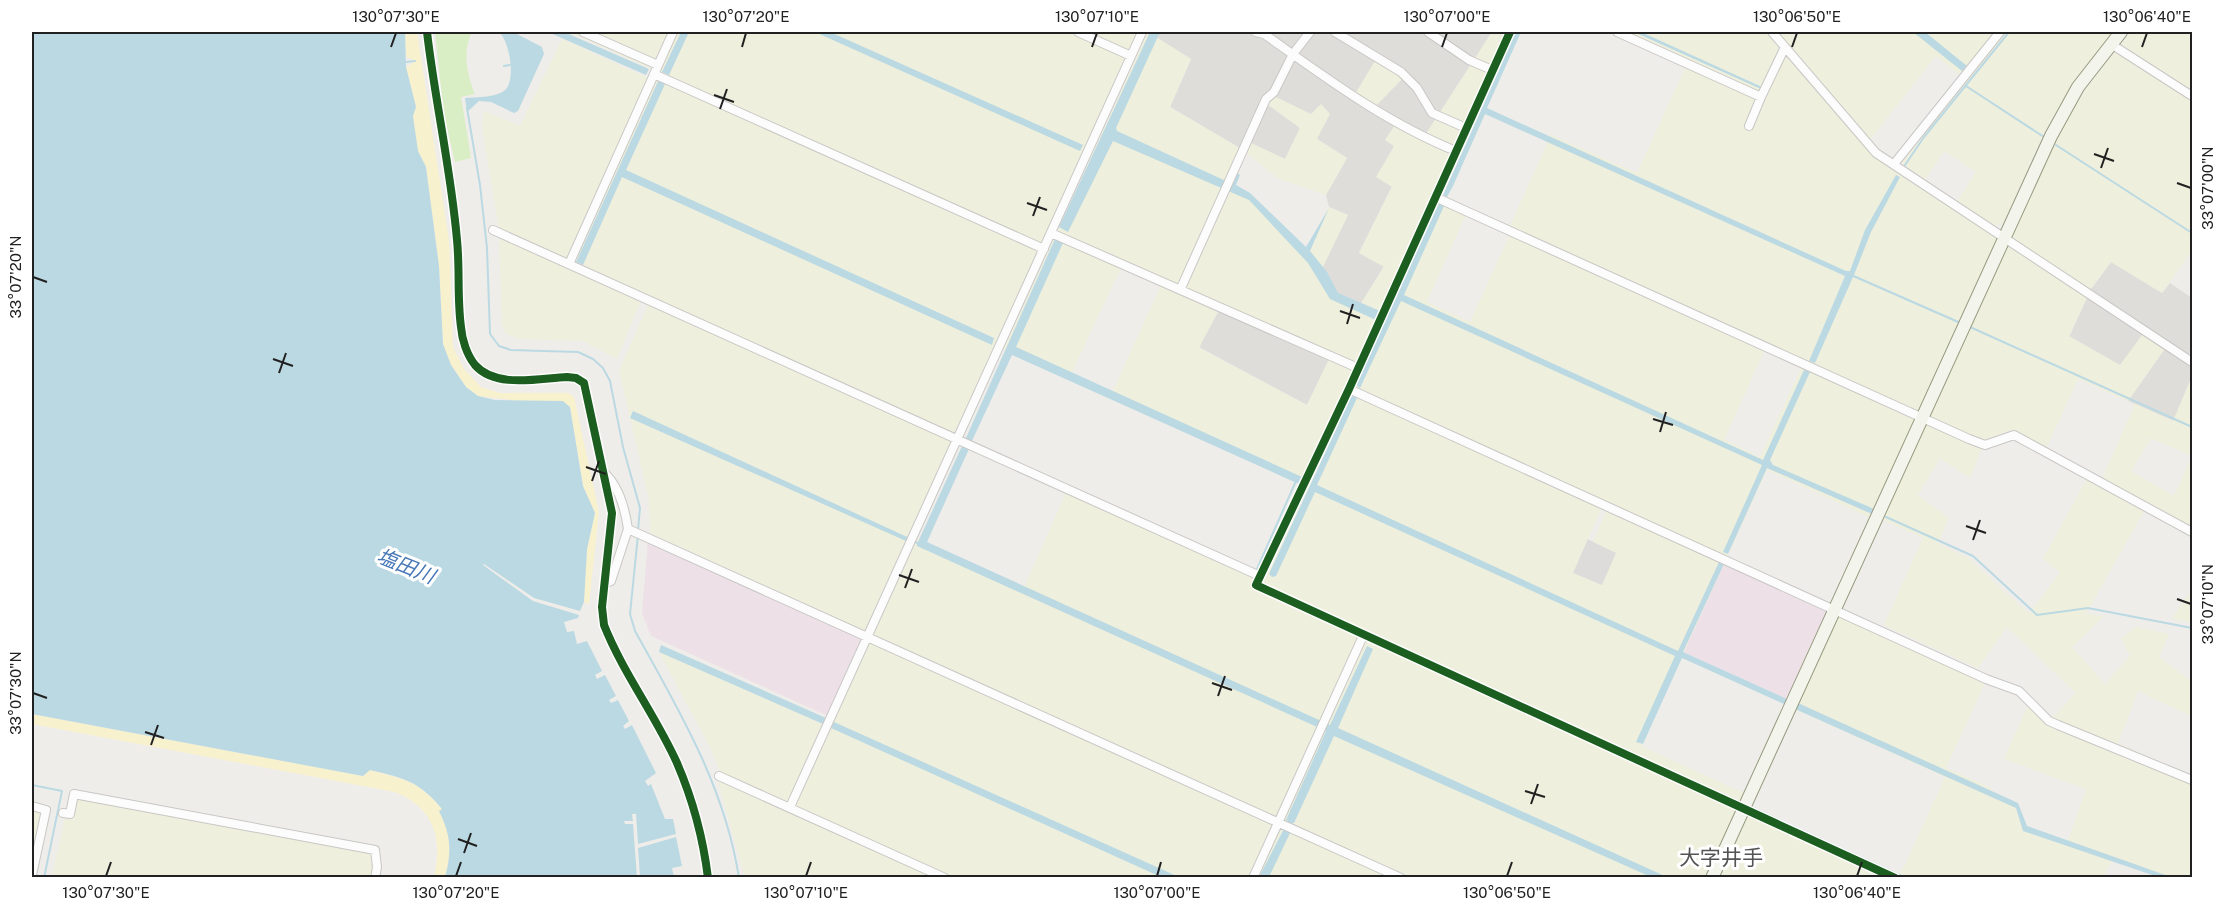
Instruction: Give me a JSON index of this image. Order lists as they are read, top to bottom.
{
  "districts": ["大字井手"],
  "water": ["塩田川"],
  "coordinates": [
    "130°07'30\"E",
    "130°07'20\"E",
    "130°07'10\"E",
    "130°07'00\"E",
    "130°06'50\"E",
    "130°06'40\"E",
    "33°07'00\"N",
    "33°07'20\"N",
    "33°07'10\"N",
    "33°07'30\"N"
  ]
}
